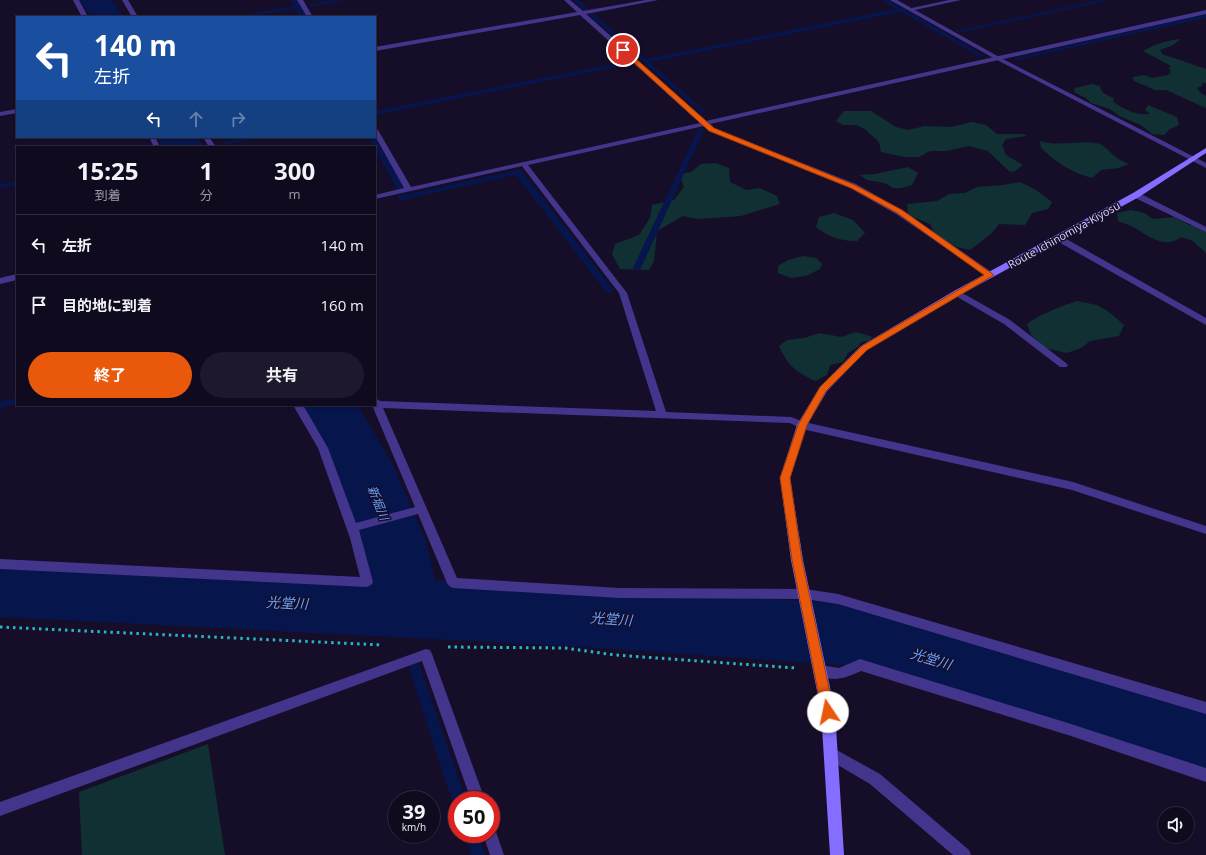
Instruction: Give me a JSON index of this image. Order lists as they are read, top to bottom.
{
  "streets": {
    "main road": ["Route Ichinomiya-Kiyosu"]
  },
  "water": ["新堀川", "光堂川"],
  "page": {
    "turn": ["140 m", "左折"],
    "eta": [
      "15:25",
      "到着",
      "1",
      "分",
      "300",
      "m"
    ],
    "list": [
      {
        "name": "左折",
        "value": "140 m"
      },
      {
        "name": "目的地に到着",
        "value": "160 m"
      }
    ],
    "buttons": ["終了", "共有"],
    "speed": "39 km/h",
    "limit": "50"
  }
}
